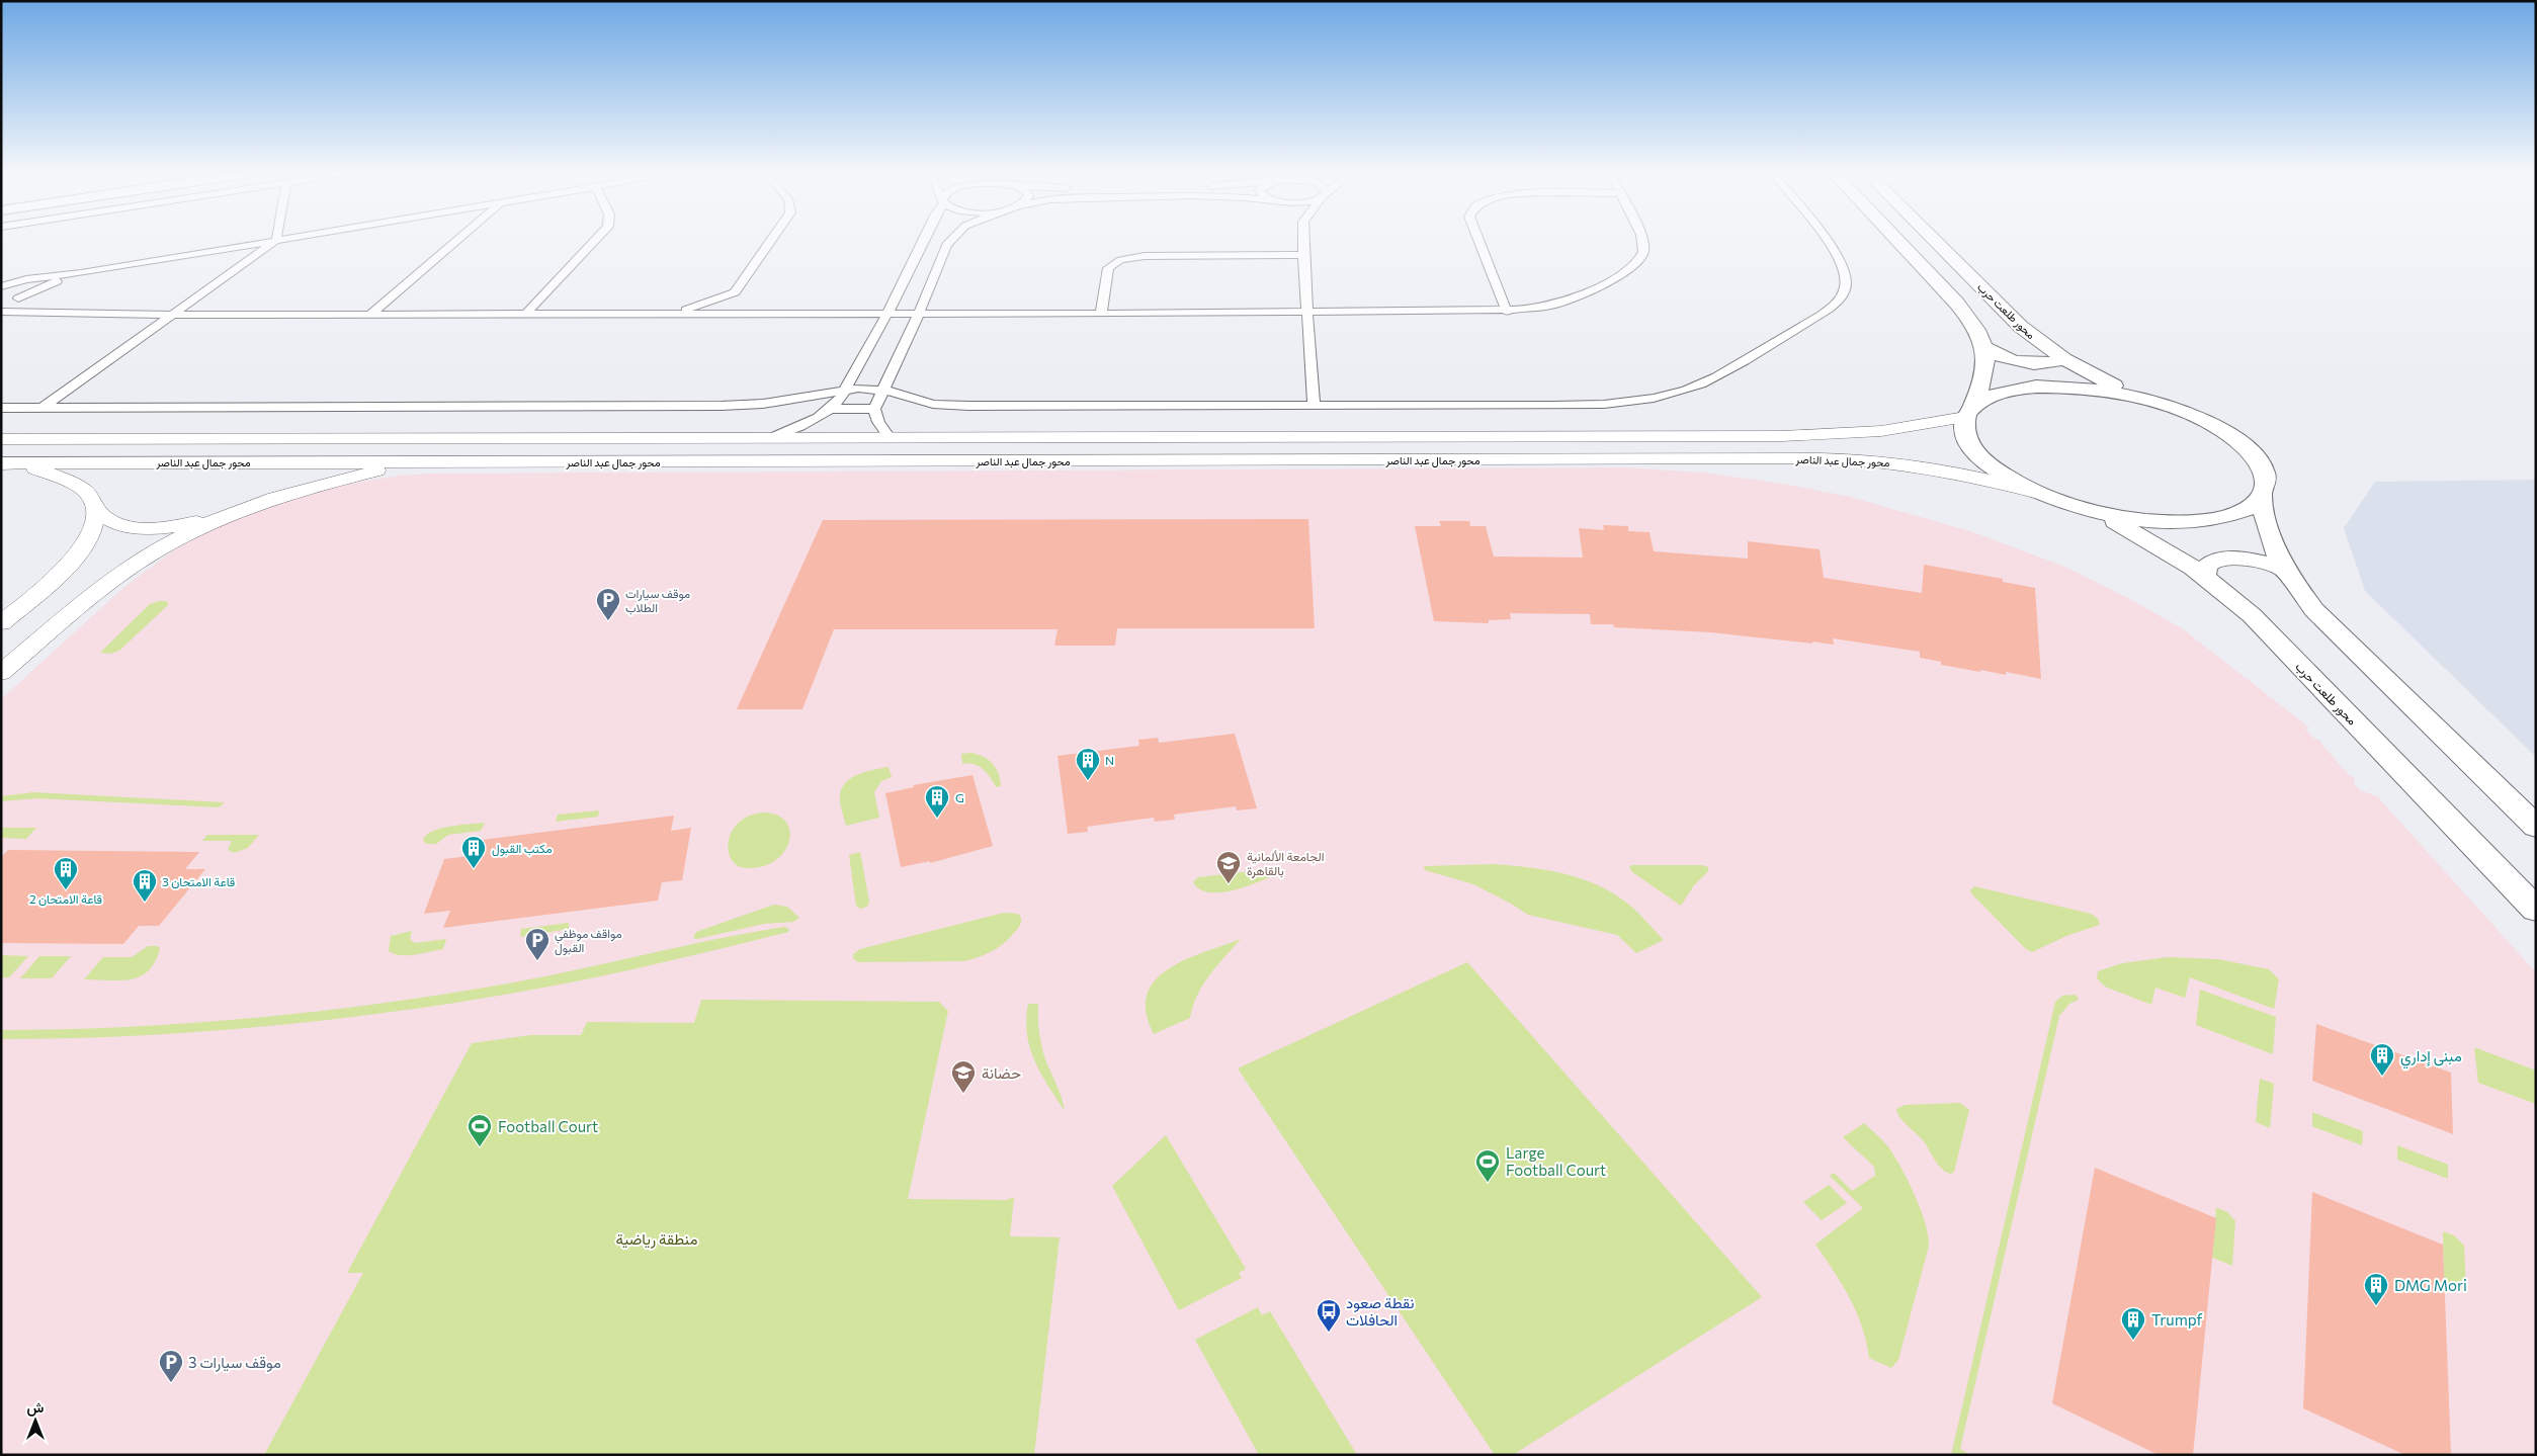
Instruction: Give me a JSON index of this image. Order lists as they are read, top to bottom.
{
  "streets": {
    "main road": ["محور طلعت حرب", "محور جمال عبد الناصر"]
  },
  "parks": ["منطقة رياضية"],
  "places": {
    "parking": ["موقف سيارات الطلاب", "مواقف موظفي القبول", "موقف سيارات 3"],
    "building": [
      "N",
      "G",
      "مكتب القبول",
      "قاعة الامتحان 2",
      "قاعة الامتحان 3",
      "مبنى إداري",
      "DMG Mori",
      "Trumpf"
    ],
    "school or university": ["الجامعة الألمانية بالقاهرة", "حضانة"],
    "sports": ["Football Court", "Large Football Court"],
    "bus stop": ["نقطة صعود الحافلات"]
  },
  "north": "top"
}
